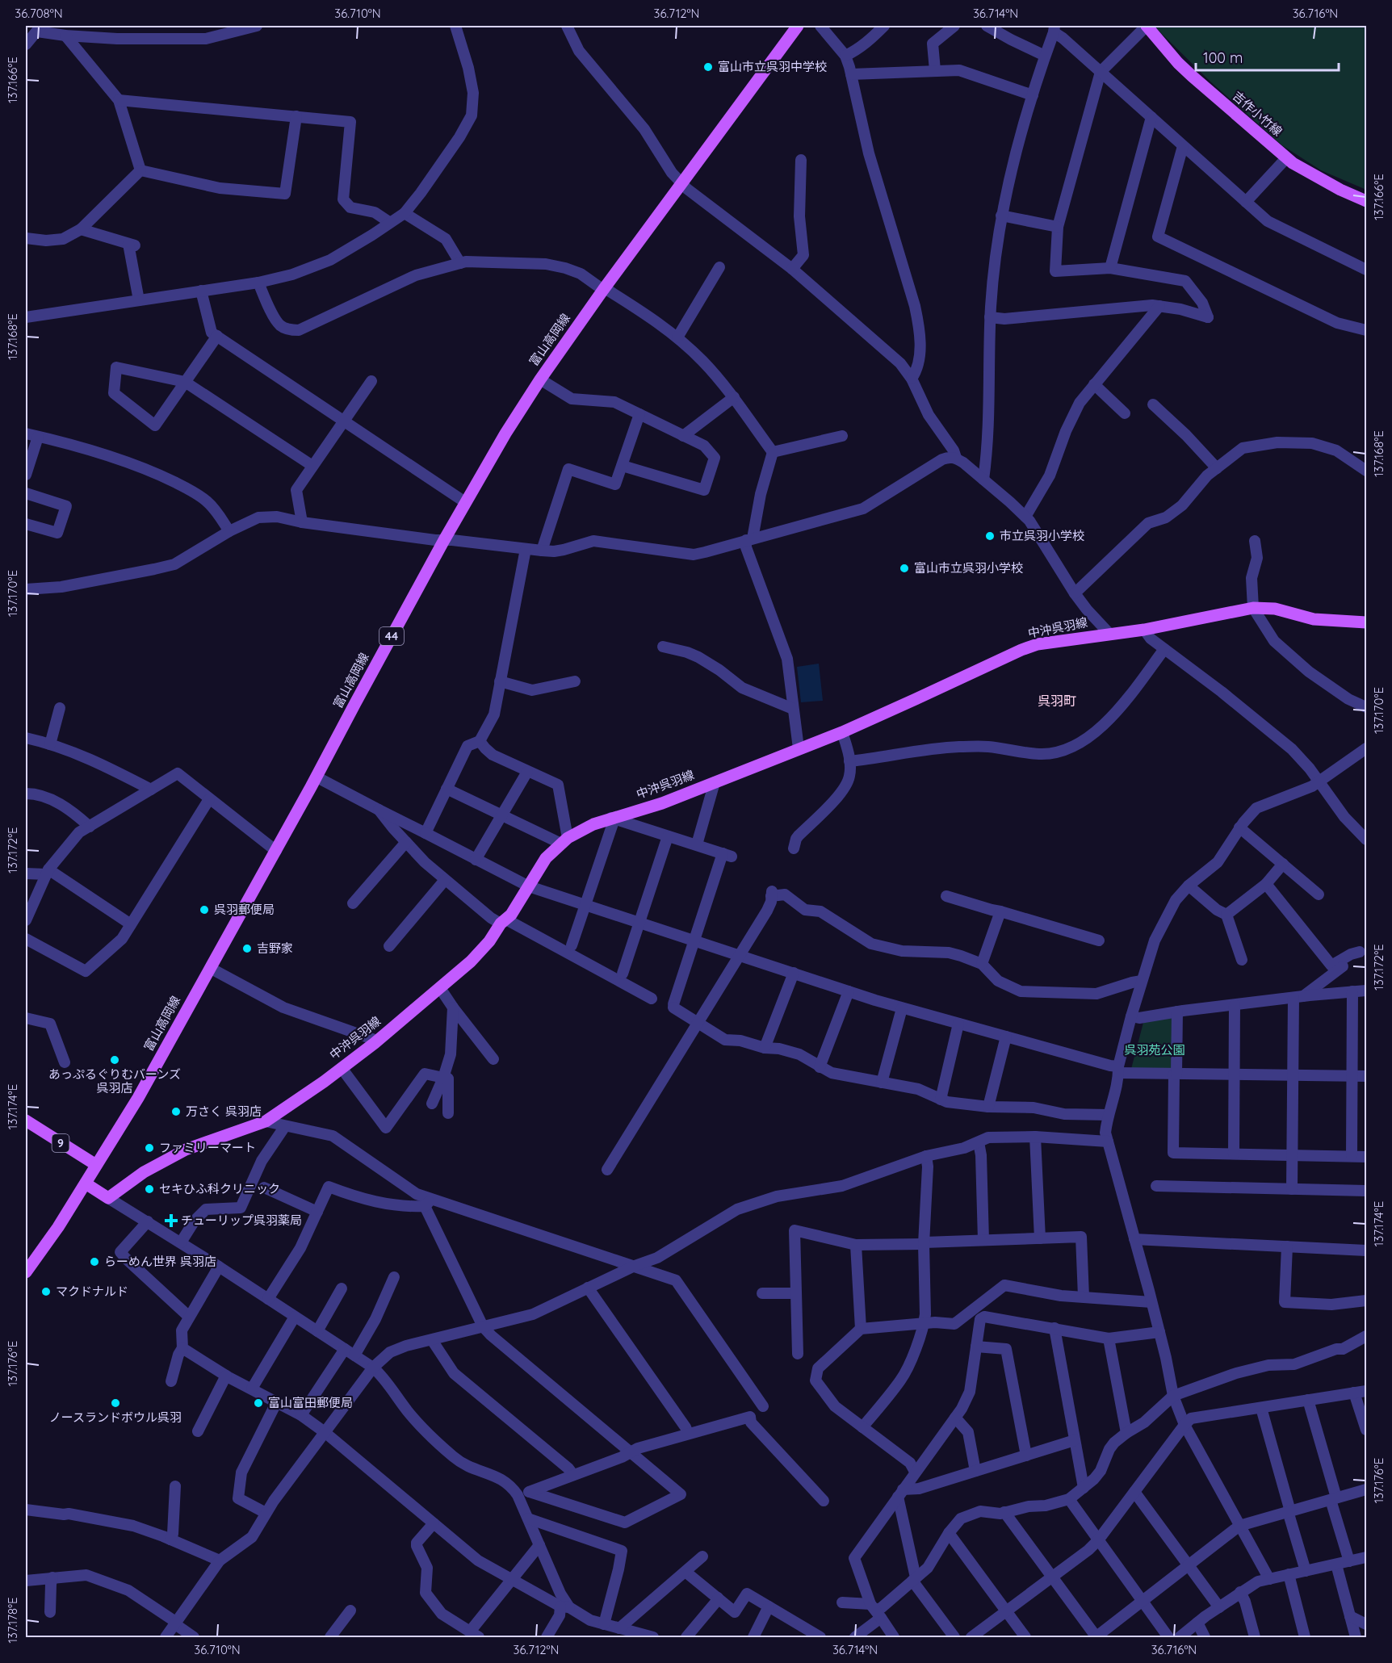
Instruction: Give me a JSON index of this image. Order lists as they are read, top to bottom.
{
  "streets": {
    "main road": [
      "吉作小竹線",
      "富山高岡線",
      "中沖呉羽線",
      "44",
      "9"
    ]
  },
  "crossings": [
    ["富山高岡線", "9"]
  ],
  "districts": ["呉羽町"],
  "parks": ["呉羽苑公園"],
  "places": {
    "other": [
      "富山市立呉羽中学校",
      "市立呉羽小学校",
      "富山市立呉羽小学校",
      "呉羽郵便局",
      "吉野家",
      "あっぷるぐりむバーンズ 呉羽店",
      "万さく 呉羽店",
      "ファミリーマート",
      "セキひふ科クリニック",
      "らーめん世界 呉羽店",
      "マクドナルド",
      "ノースランドボウル呉羽",
      "富山富田郵便局"
    ],
    "health": ["チューリップ呉羽薬局"]
  },
  "scale_bar": "100 m",
  "coordinates": [
    "36.708°N",
    "36.710°N",
    "36.712°N",
    "36.714°N",
    "36.716°N",
    "137.166°E",
    "137.168°E",
    "137.170°E",
    "137.172°E",
    "137.174°E",
    "137.176°E",
    "137.178°E"
  ]
}
